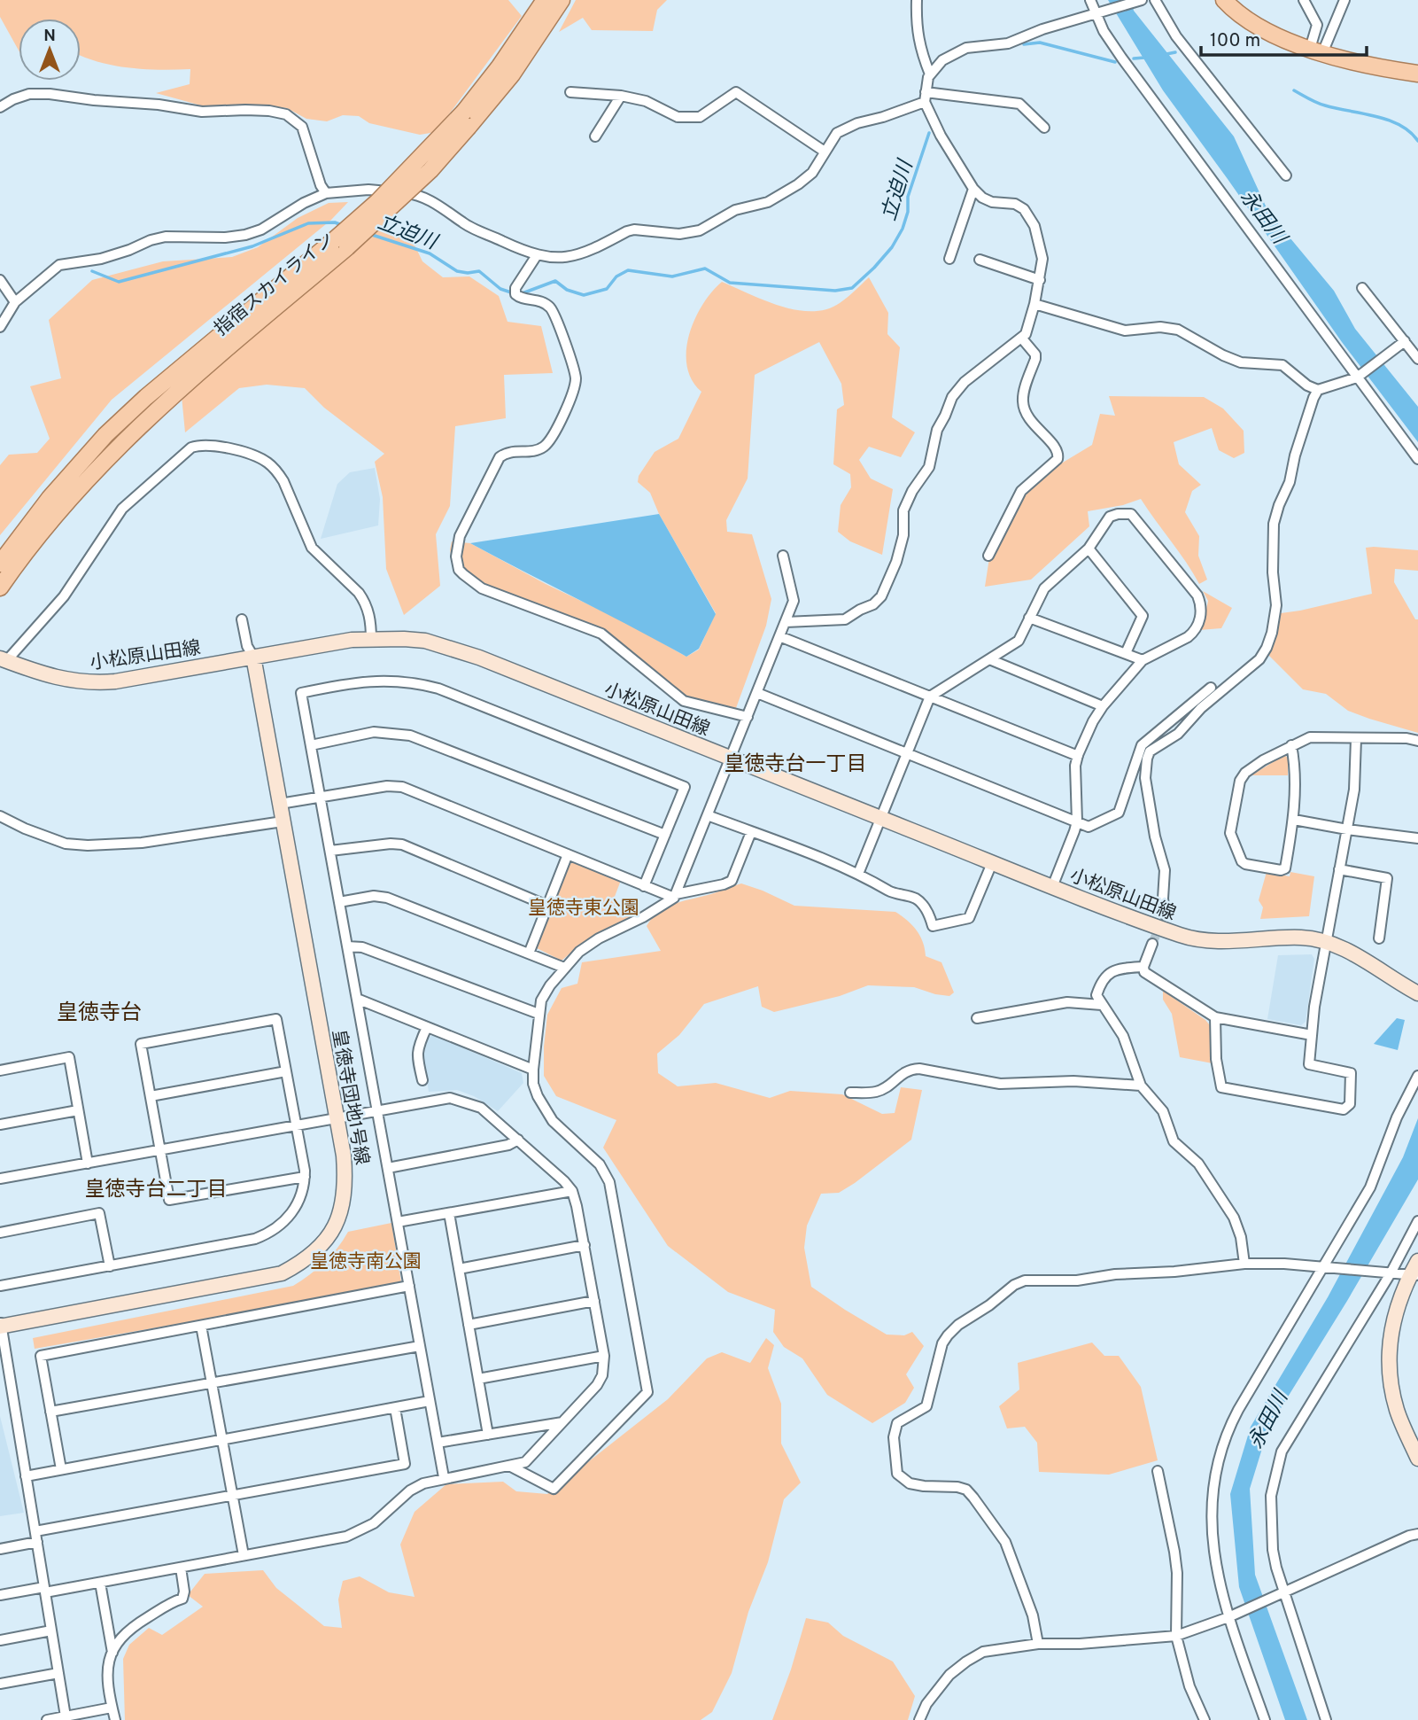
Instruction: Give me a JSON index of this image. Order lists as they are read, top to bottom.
{
  "streets": {
    "main road": ["指宿スカイライン"],
    "street": ["小松原山田線", "皇徳寺団地1号線"]
  },
  "crossings": [
    ["小松原山田線", "皇徳寺団地1号線"]
  ],
  "districts": ["皇徳寺台一丁目", "皇徳寺台", "皇徳寺台二丁目"],
  "water": ["立迫川", "永田川"],
  "parks": ["皇徳寺東公園", "皇徳寺南公園"],
  "scale_bar": "100 m",
  "north": "top"
}
